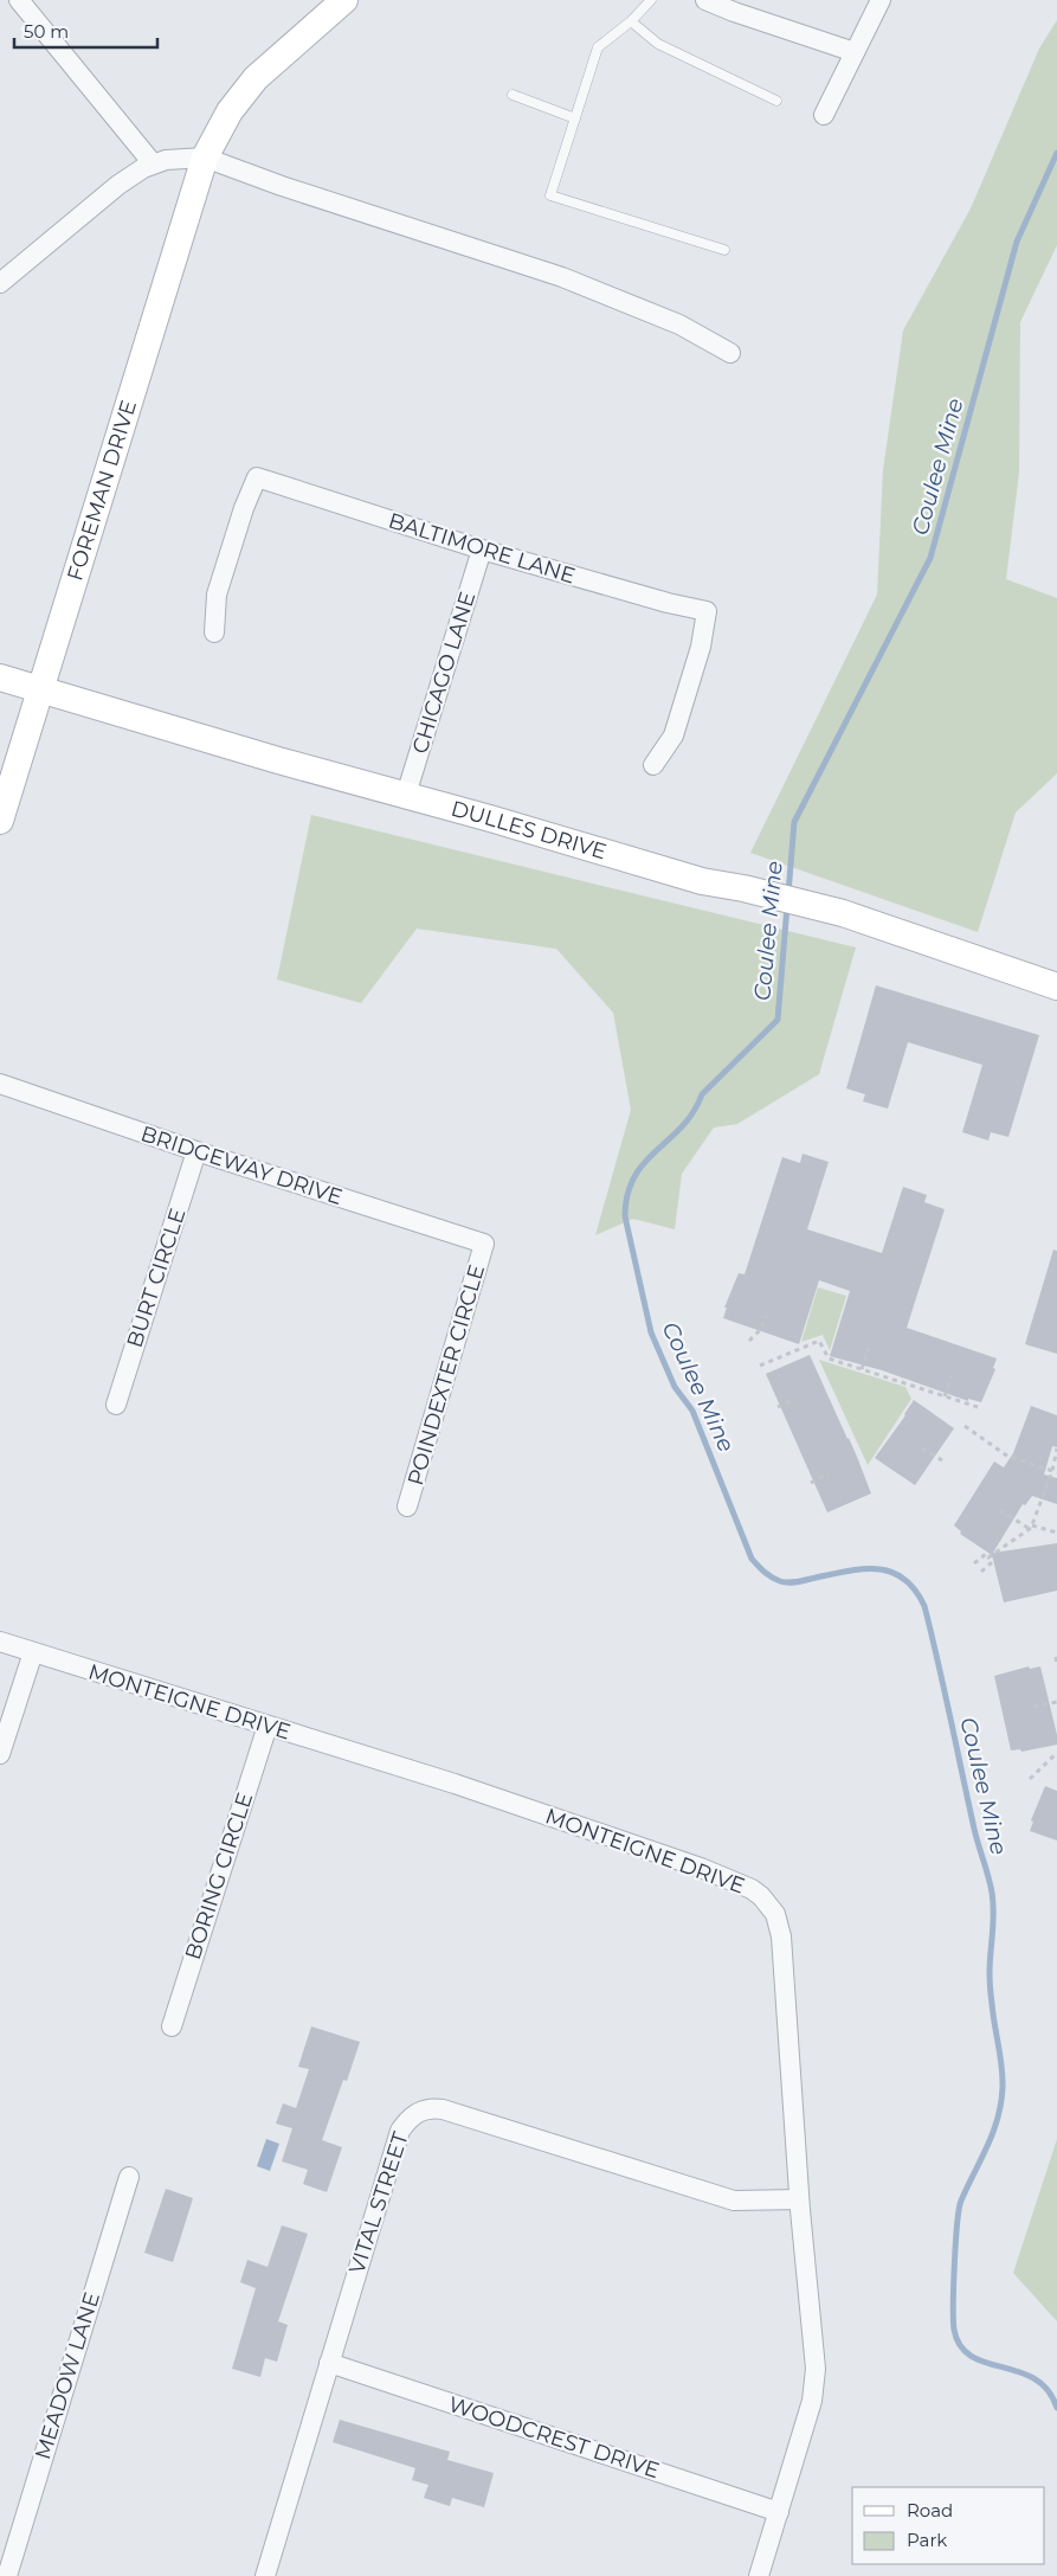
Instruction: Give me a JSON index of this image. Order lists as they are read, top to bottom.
{
  "streets": {
    "street": [
      "FOREMAN DRIVE",
      "BALTIMORE LANE",
      "CHICAGO LANE",
      "DULLES DRIVE",
      "BRIDGEWAY DRIVE",
      "BURT CIRCLE",
      "POINDEXTER CIRCLE",
      "MONTEIGNE DRIVE",
      "BORING CIRCLE",
      "VITAL STREET",
      "MEADOW LANE",
      "WOODCREST DRIVE"
    ]
  },
  "crossings": [
    ["FOREMAN DRIVE", "DULLES DRIVE"],
    ["BALTIMORE LANE", "CHICAGO LANE"],
    ["CHICAGO LANE", "DULLES DRIVE"],
    ["BRIDGEWAY DRIVE", "BURT CIRCLE"],
    ["BRIDGEWAY DRIVE", "POINDEXTER CIRCLE"],
    ["MONTEIGNE DRIVE", "BORING CIRCLE"],
    ["MONTEIGNE DRIVE", "VITAL STREET"],
    ["MONTEIGNE DRIVE", "WOODCREST DRIVE"],
    ["VITAL STREET", "WOODCREST DRIVE"]
  ],
  "water": ["Coulee Mine"],
  "legend": ["Road", "Park"],
  "scale_bar": "50 m"
}
